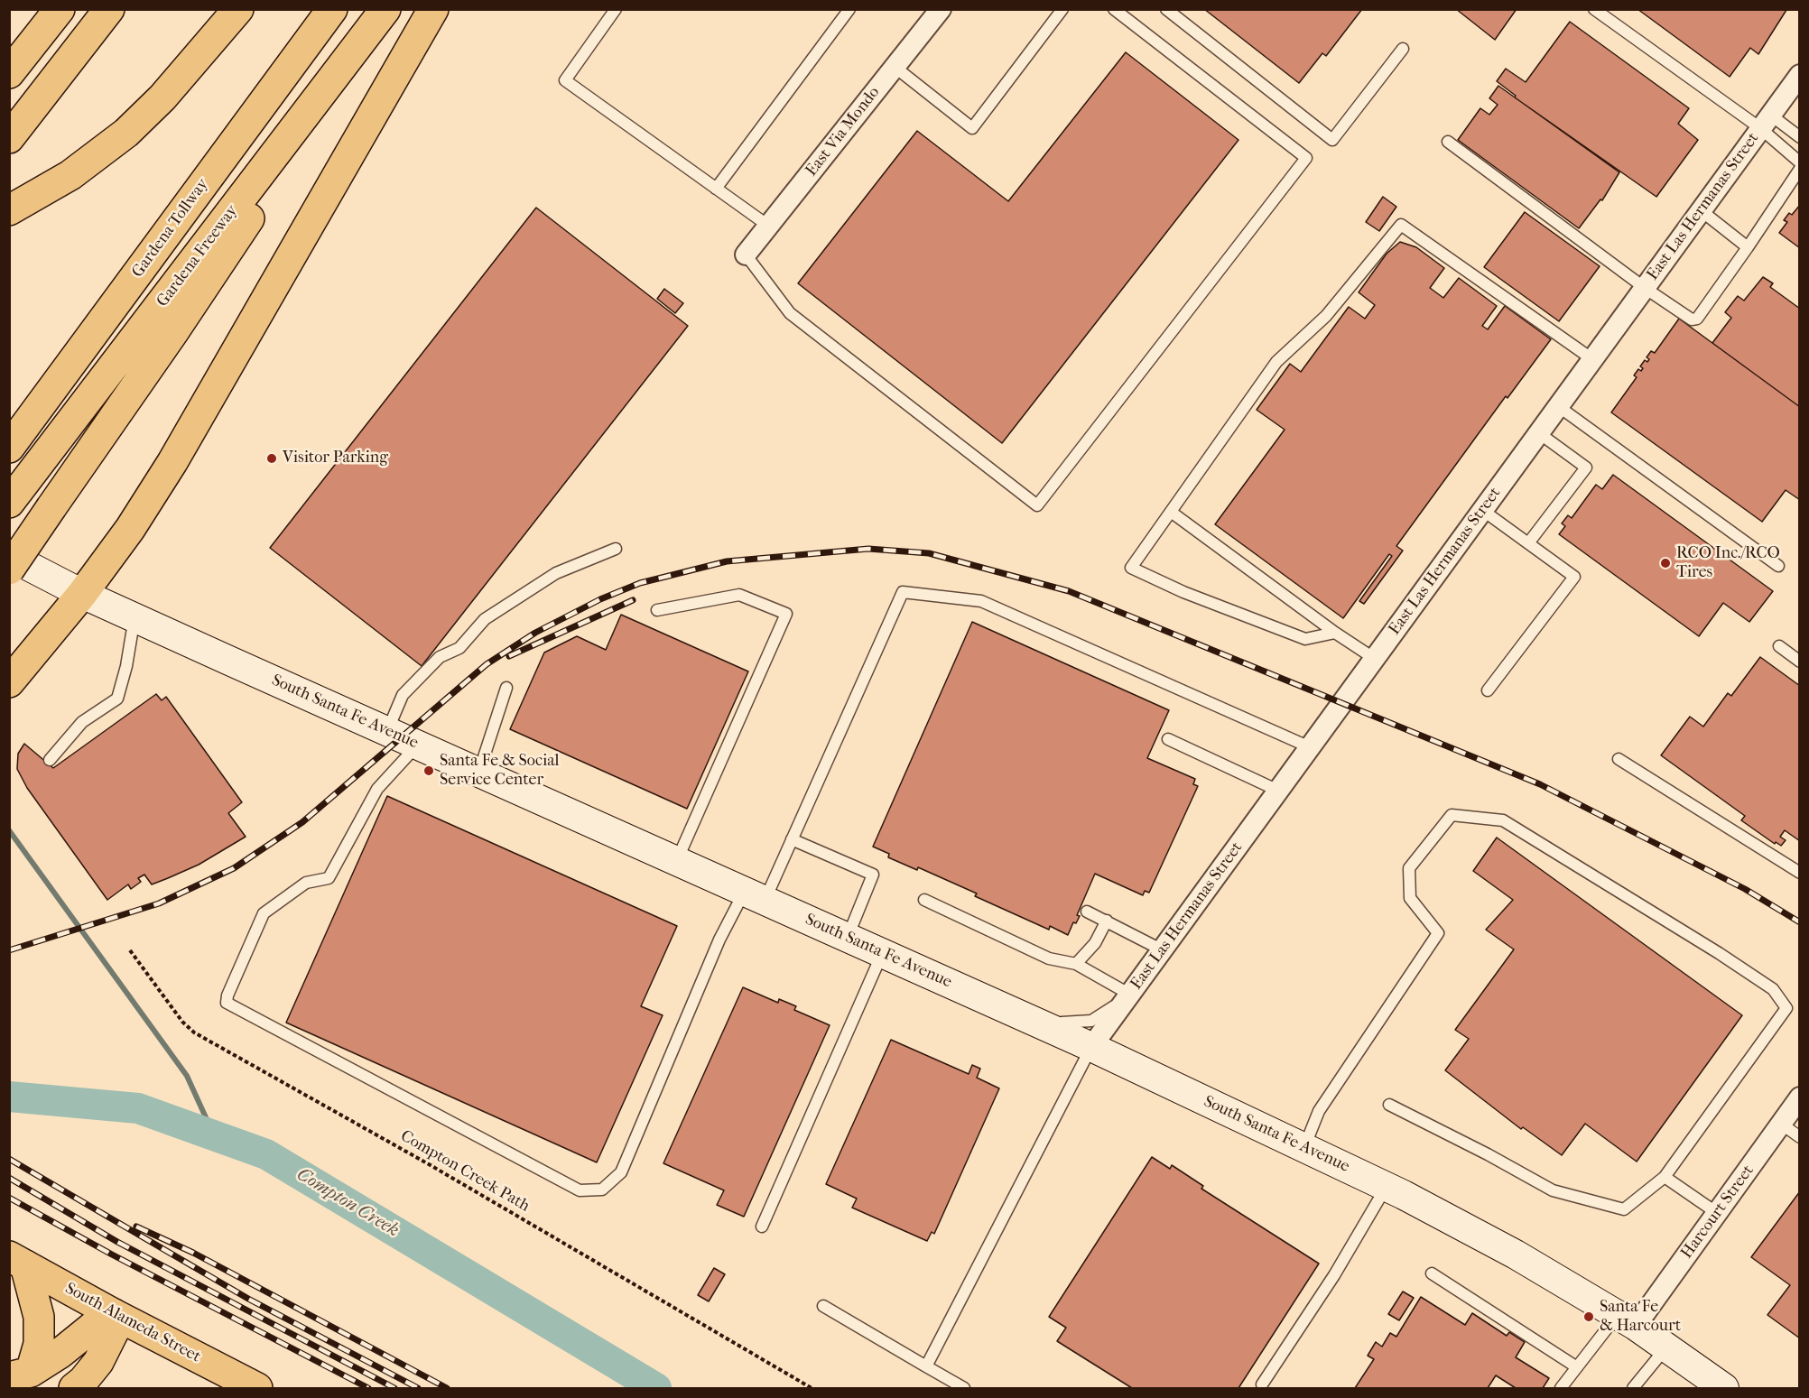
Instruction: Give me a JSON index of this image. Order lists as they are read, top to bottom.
{
  "streets": {
    "main road": [
      "Gardena Tollway",
      "Gardena Freeway",
      "South Santa Fe Avenue",
      "South Alameda Street"
    ],
    "street": ["East Via Mondo", "East Las Hermanas Street", "Harcourt Street"],
    "path": ["Compton Creek Path"]
  },
  "crossings": [
    ["East Las Hermanas Street", "South Santa Fe Avenue"],
    ["South Santa Fe Avenue", "Harcourt Street"]
  ],
  "water": ["Compton Creek"],
  "places": [
    "Visitor Parking",
    "RCO Inc./RCO Tires",
    "Santa Fe & Social Service Center",
    "Santa Fe & Harcourt"
  ]
}
